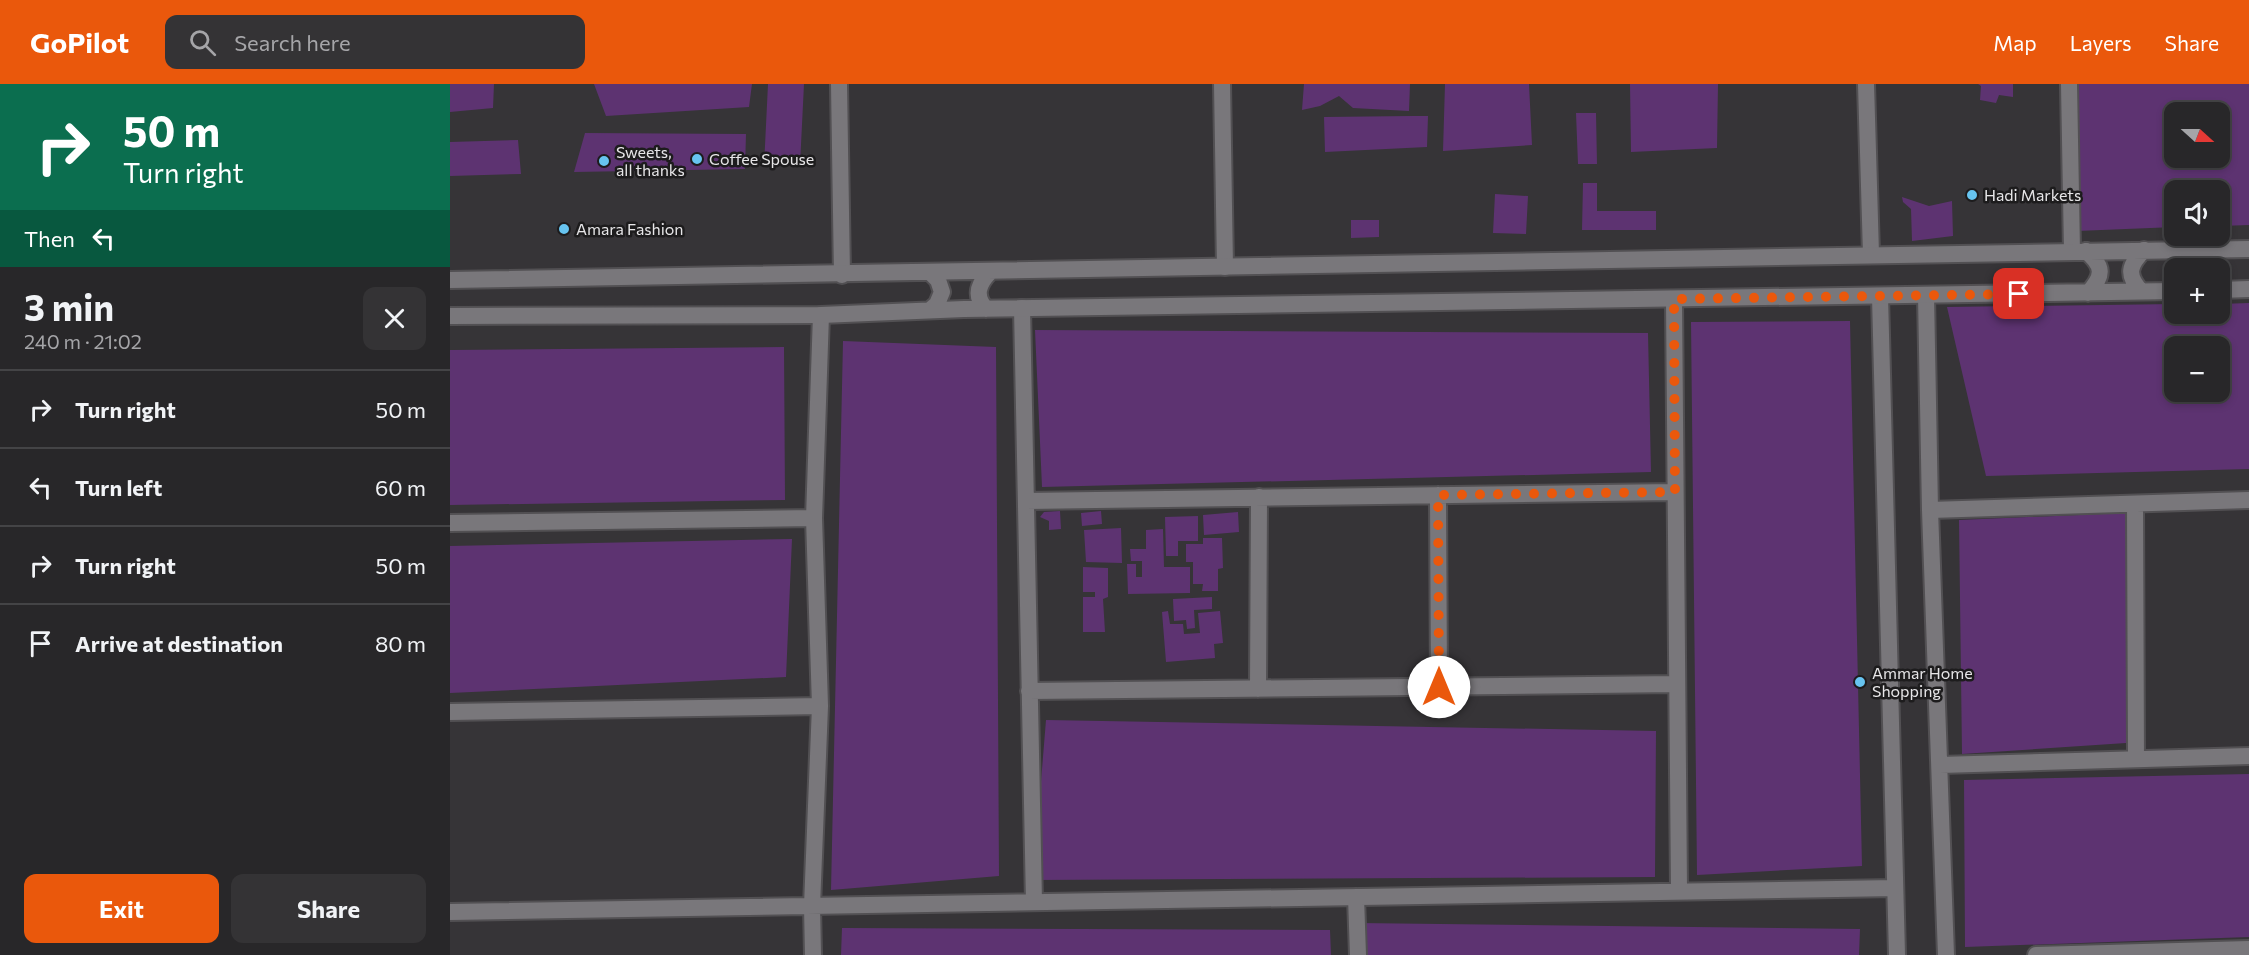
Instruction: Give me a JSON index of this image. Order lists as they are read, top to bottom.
{
  "places": [
    "Coffee Spouse",
    "Sweets, all thanks",
    "Hadi Markets",
    "Amara Fashion",
    "Ammar Home Shopping"
  ],
  "north": "right",
  "page": {
    "header": "GoPilot",
    "search": "Search here",
    "nav": ["Map", "Layers", "Share"],
    "turn": ["50 m", "Turn right"],
    "map_buttons": ["+", "−"],
    "then": "Then",
    "heading": ["3 min", "240 m · 21:02"],
    "list": [
      {
        "name": "Turn right",
        "value": "50 m"
      },
      {
        "name": "Turn left",
        "value": "60 m"
      },
      {
        "name": "Turn right",
        "value": "50 m"
      },
      {
        "name": "Arrive at destination",
        "value": "80 m"
      }
    ],
    "buttons": ["Exit", "Share"]
  }
}
